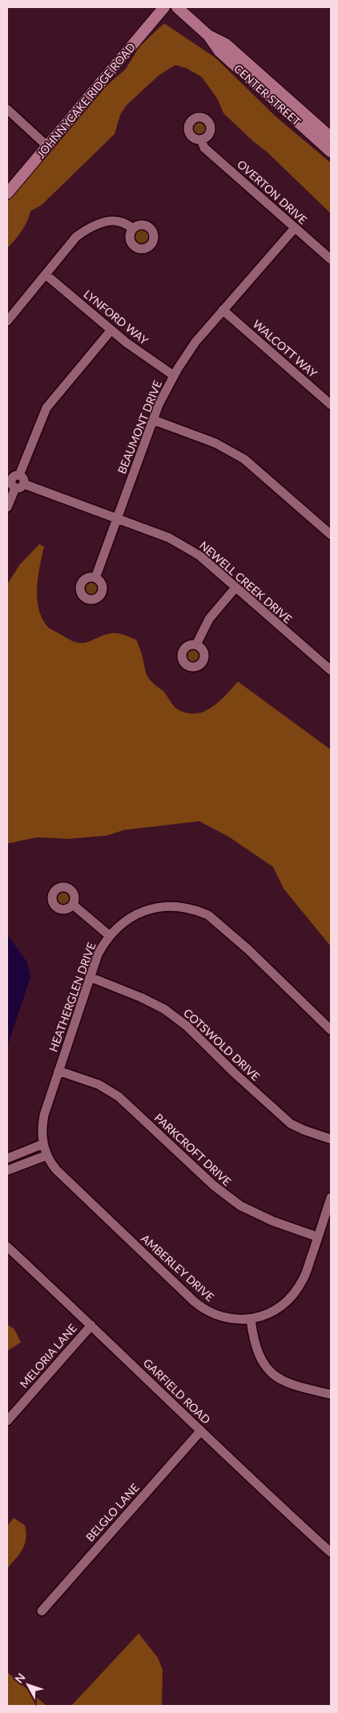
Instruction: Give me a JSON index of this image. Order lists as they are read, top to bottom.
{
  "streets": {
    "main road": ["CENTER STREET", "JOHNNYCAKE RIDGE ROAD"],
    "street": [
      "OVERTON DRIVE",
      "LYNFORD WAY",
      "WALCOTT WAY",
      "BEAUMONT DRIVE",
      "NEWELL CREEK DRIVE",
      "HEATHERGLEN DRIVE",
      "COTSWOLD DRIVE",
      "PARKCROFT DRIVE",
      "AMBERLEY DRIVE",
      "MELORIA LANE",
      "GARFIELD ROAD",
      "BELGLO LANE"
    ]
  },
  "crossings": [
    ["OVERTON DRIVE", "BEAUMONT DRIVE"],
    ["LYNFORD WAY", "BEAUMONT DRIVE"],
    ["WALCOTT WAY", "BEAUMONT DRIVE"],
    ["BEAUMONT DRIVE", "NEWELL CREEK DRIVE"],
    ["HEATHERGLEN DRIVE", "COTSWOLD DRIVE"],
    ["HEATHERGLEN DRIVE", "PARKCROFT DRIVE"],
    ["HEATHERGLEN DRIVE", "AMBERLEY DRIVE"],
    ["PARKCROFT DRIVE", "AMBERLEY DRIVE"],
    ["MELORIA LANE", "GARFIELD ROAD"],
    ["GARFIELD ROAD", "BELGLO LANE"]
  ],
  "north": "top left"
}
